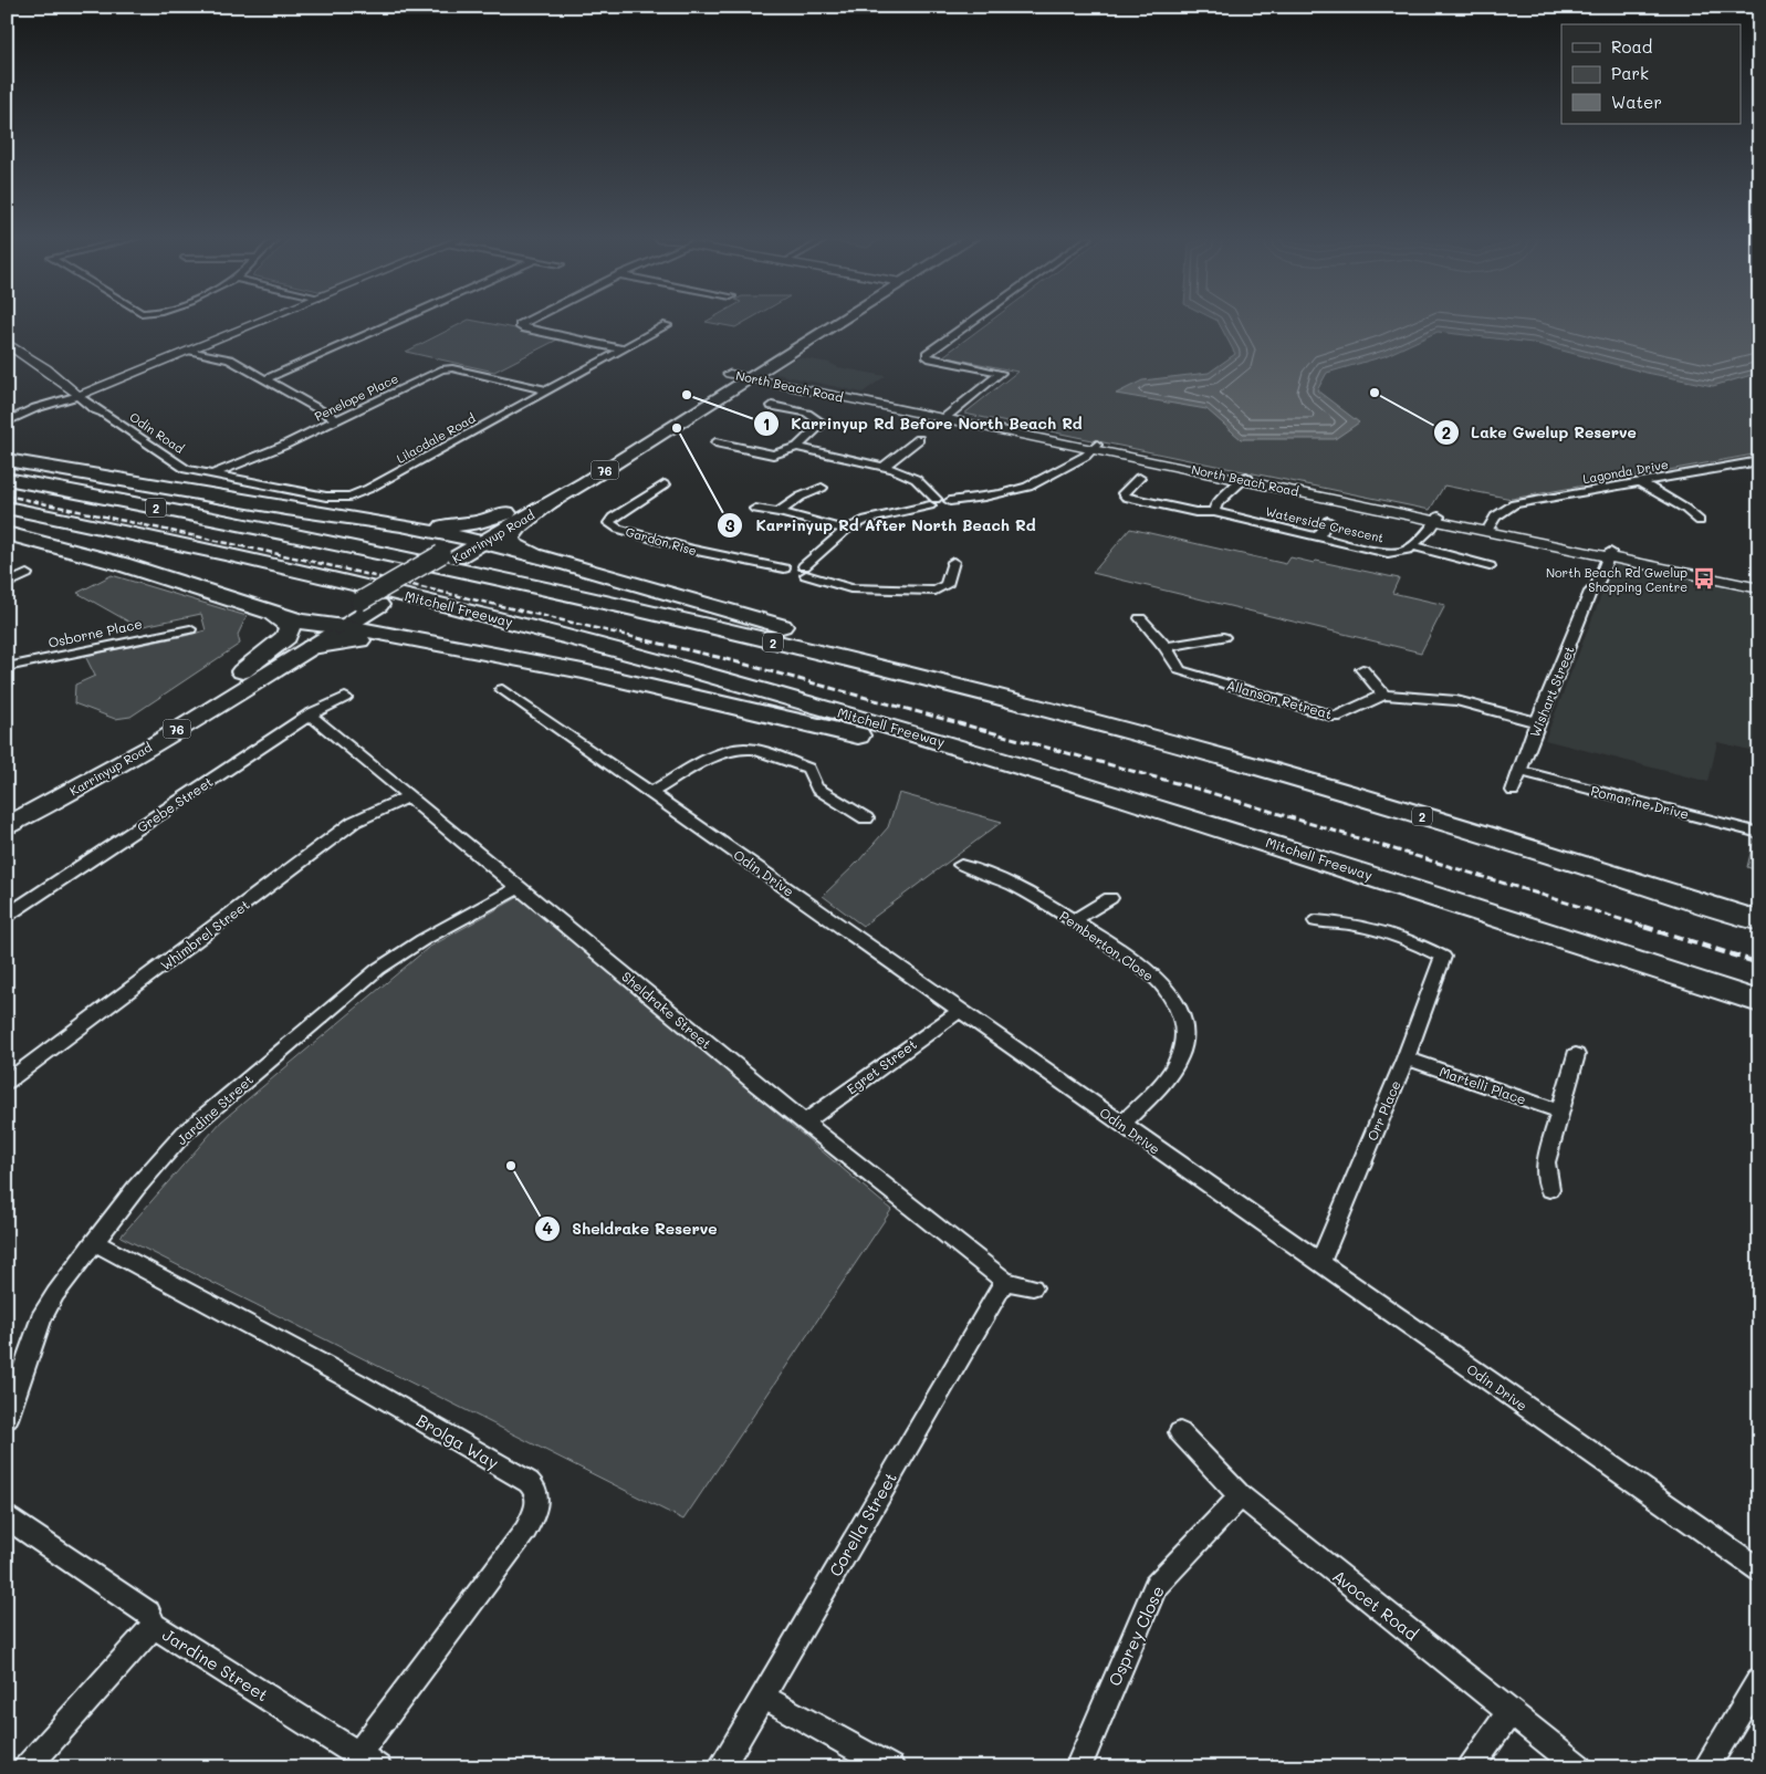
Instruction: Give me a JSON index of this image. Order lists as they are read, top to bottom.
{
  "streets": {
    "highway": [
      "76",
      "2",
      "Karrinyup Road",
      "Mitchell Freeway"
    ],
    "main road": ["North Beach Road"],
    "street": [
      "Penelope Place",
      "Odin Road",
      "Lilacdale Road",
      "Lagonda Drive",
      "Waterside Crescent",
      "Gardon Rise",
      "Osborne Place",
      "Wishart Street",
      "Allanson Retreat",
      "Pomarine Drive",
      "Grebe Street",
      "Odin Drive",
      "Whimbrel Street",
      "Pemberton Close",
      "Sheldrake Street",
      "Egret Street",
      "Martelli Place",
      "Jardine Street",
      "Orr Place",
      "Brolga Way",
      "Corella Street",
      "Avocet Road",
      "Osprey Close"
    ]
  },
  "crossings": [
    ["North Beach Road", "Lagonda Drive"],
    ["North Beach Road", "Waterside Crescent"],
    ["North Beach Road", "Karrinyup Road"],
    ["North Beach Road", "Wishart Street"],
    ["Penelope Place", "Lilacdale Road"],
    ["Odin Road", "Lilacdale Road"],
    ["Wishart Street", "Pomarine Drive"],
    ["Grebe Street", "Sheldrake Street"],
    ["Odin Drive", "Pemberton Close"],
    ["Odin Drive", "Egret Street"],
    ["Odin Drive", "Orr Place"],
    ["Whimbrel Street", "Sheldrake Street"],
    ["Sheldrake Street", "Egret Street"],
    ["Sheldrake Street", "Jardine Street"],
    ["Sheldrake Street", "Corella Street"],
    ["Martelli Place", "Orr Place"],
    ["Jardine Street", "Brolga Way"],
    ["Avocet Road", "Osprey Close"]
  ],
  "places": {
    "other": [
      "Lake Gwelup Reserve",
      "Karrinyup Rd Before North Beach Rd",
      "Karrinyup Rd After North Beach Rd",
      "Sheldrake Reserve"
    ],
    "bus stop": ["North Beach Rd Gwelup Shopping Centre"]
  },
  "legend": ["Road", "Park", "Water"]
}
